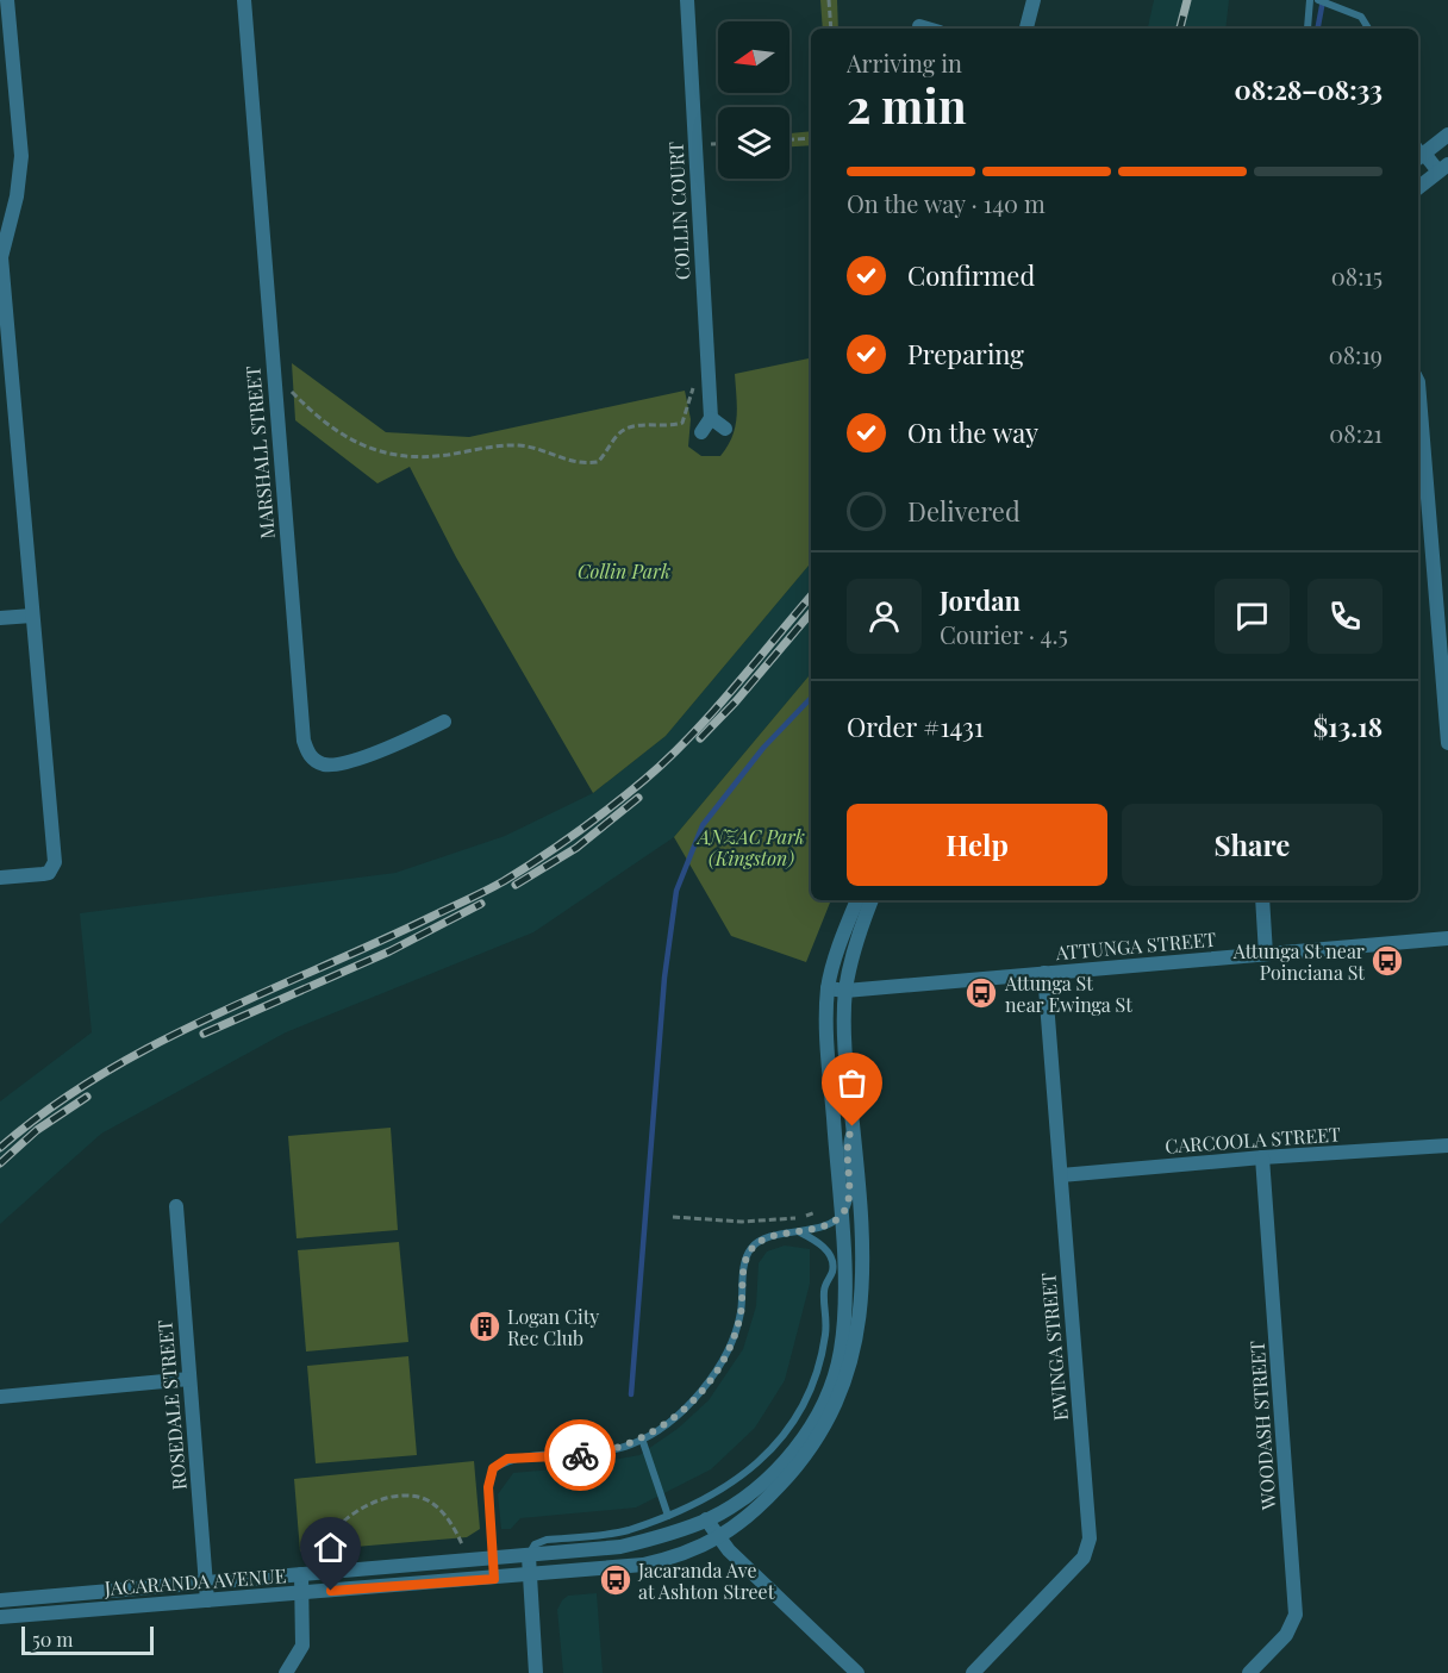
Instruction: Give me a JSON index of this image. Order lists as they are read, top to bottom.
{
  "streets": {
    "street": [
      "COLLIN COURT",
      "MARSHALL STREET",
      "ATTUNGA STREET",
      "CARCOOLA STREET",
      "EWINGA STREET",
      "ROSEDALE STREET",
      "WOODASH STREET",
      "JACARANDA AVENUE"
    ]
  },
  "crossings": [
    ["ATTUNGA STREET", "EWINGA STREET"],
    ["ATTUNGA STREET", "JACARANDA AVENUE"],
    ["CARCOOLA STREET", "EWINGA STREET"],
    ["CARCOOLA STREET", "WOODASH STREET"],
    ["ROSEDALE STREET", "JACARANDA AVENUE"]
  ],
  "parks": ["Collin Park", "ANZAC Park (Kingston)"],
  "places": {
    "bus stop": ["Attunga St near Poinciana St", "Attunga St near Ewinga St", "Jacaranda Ave at Ashton Street"],
    "building": ["Logan City Rec Club"]
  },
  "scale_bar": "50 m",
  "north": "left",
  "page": {
    "heading": ["2 min", "Arriving in", "08:28–08:33"],
    "panel": [
      "Jordan",
      "Courier · 4.5",
      "Order #1431",
      "$13.18"
    ],
    "bar": "On the way · 140 m",
    "list": [
      ["Confirmed", "08:15"],
      ["Preparing", "08:19"],
      ["On the way", "08:21"],
      "Delivered"
    ],
    "buttons": ["Help", "Share"],
    "scale": "50 m"
  }
}
